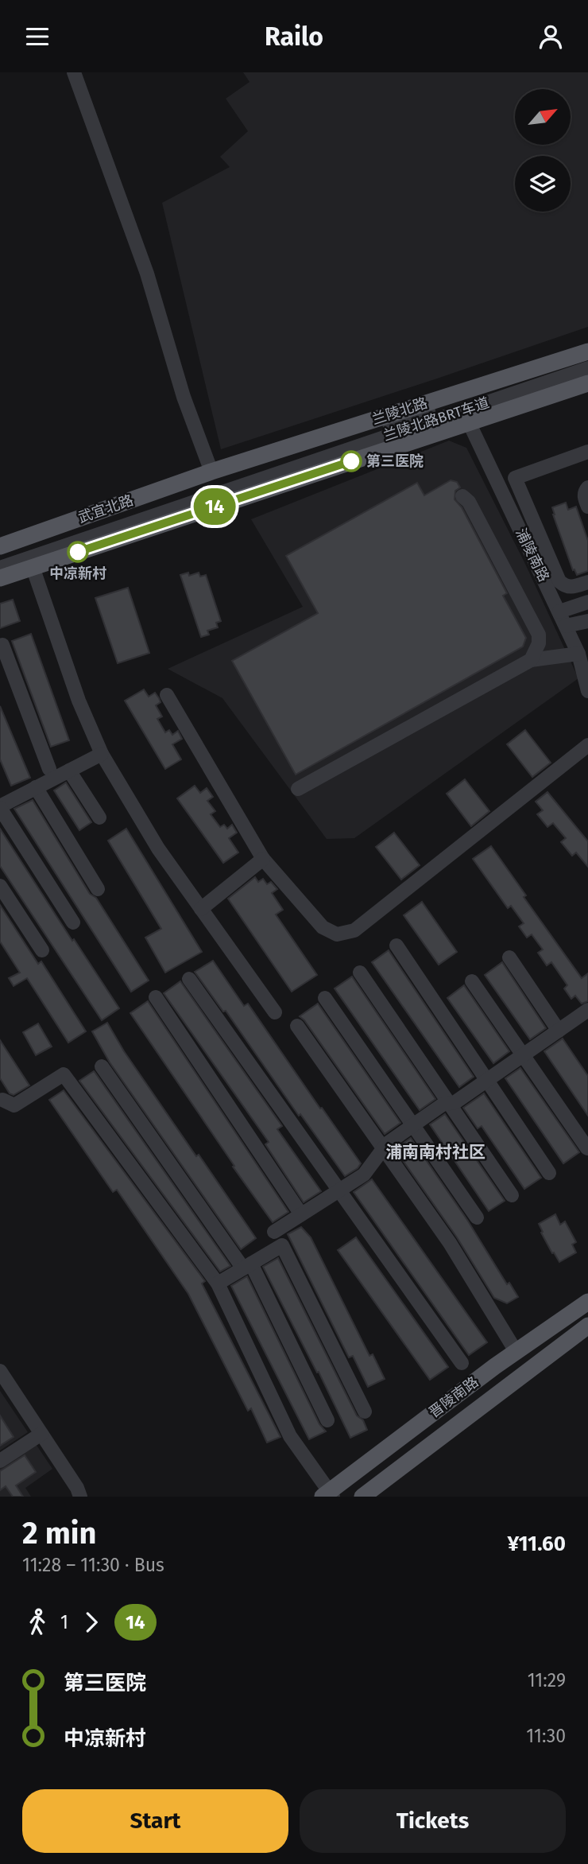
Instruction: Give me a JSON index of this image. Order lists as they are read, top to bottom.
{
  "streets": {
    "main road": ["兰陵北路", "武宜北路", "晋陵南路"],
    "street": ["兰陵北路BRT车道", "浦陵南路"]
  },
  "crossings": [
    ["兰陵北路", "武宜北路"]
  ],
  "districts": ["浦南南村社区"],
  "places": ["第三医院", "中凉新村"],
  "lines": ["bus line 14"],
  "north": "top right",
  "page": {
    "header": "Railo",
    "on_map": "14",
    "heading": ["2 min", "11:28 – 11:30 · Bus", "¥11.60"],
    "legs": ["1", "14"],
    "list": [
      {
        "name": "第三医院",
        "value": "11:29"
      },
      {
        "name": "中凉新村",
        "value": "11:30"
      }
    ],
    "buttons": ["Start", "Tickets"]
  }
}
